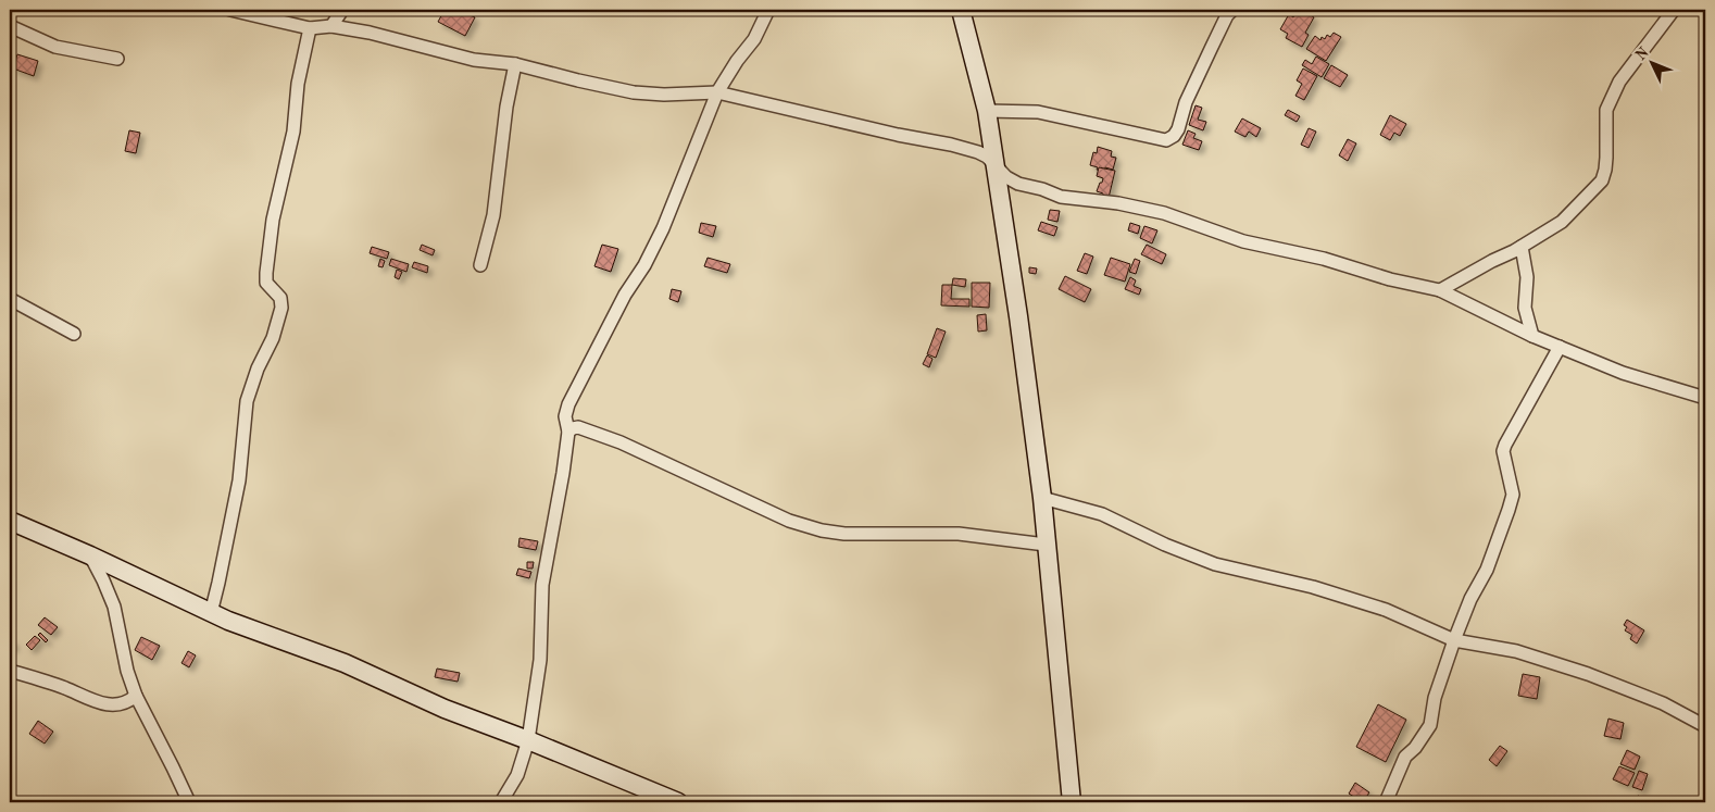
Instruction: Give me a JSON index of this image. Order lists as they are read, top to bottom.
{
  "north": "top left"
}
